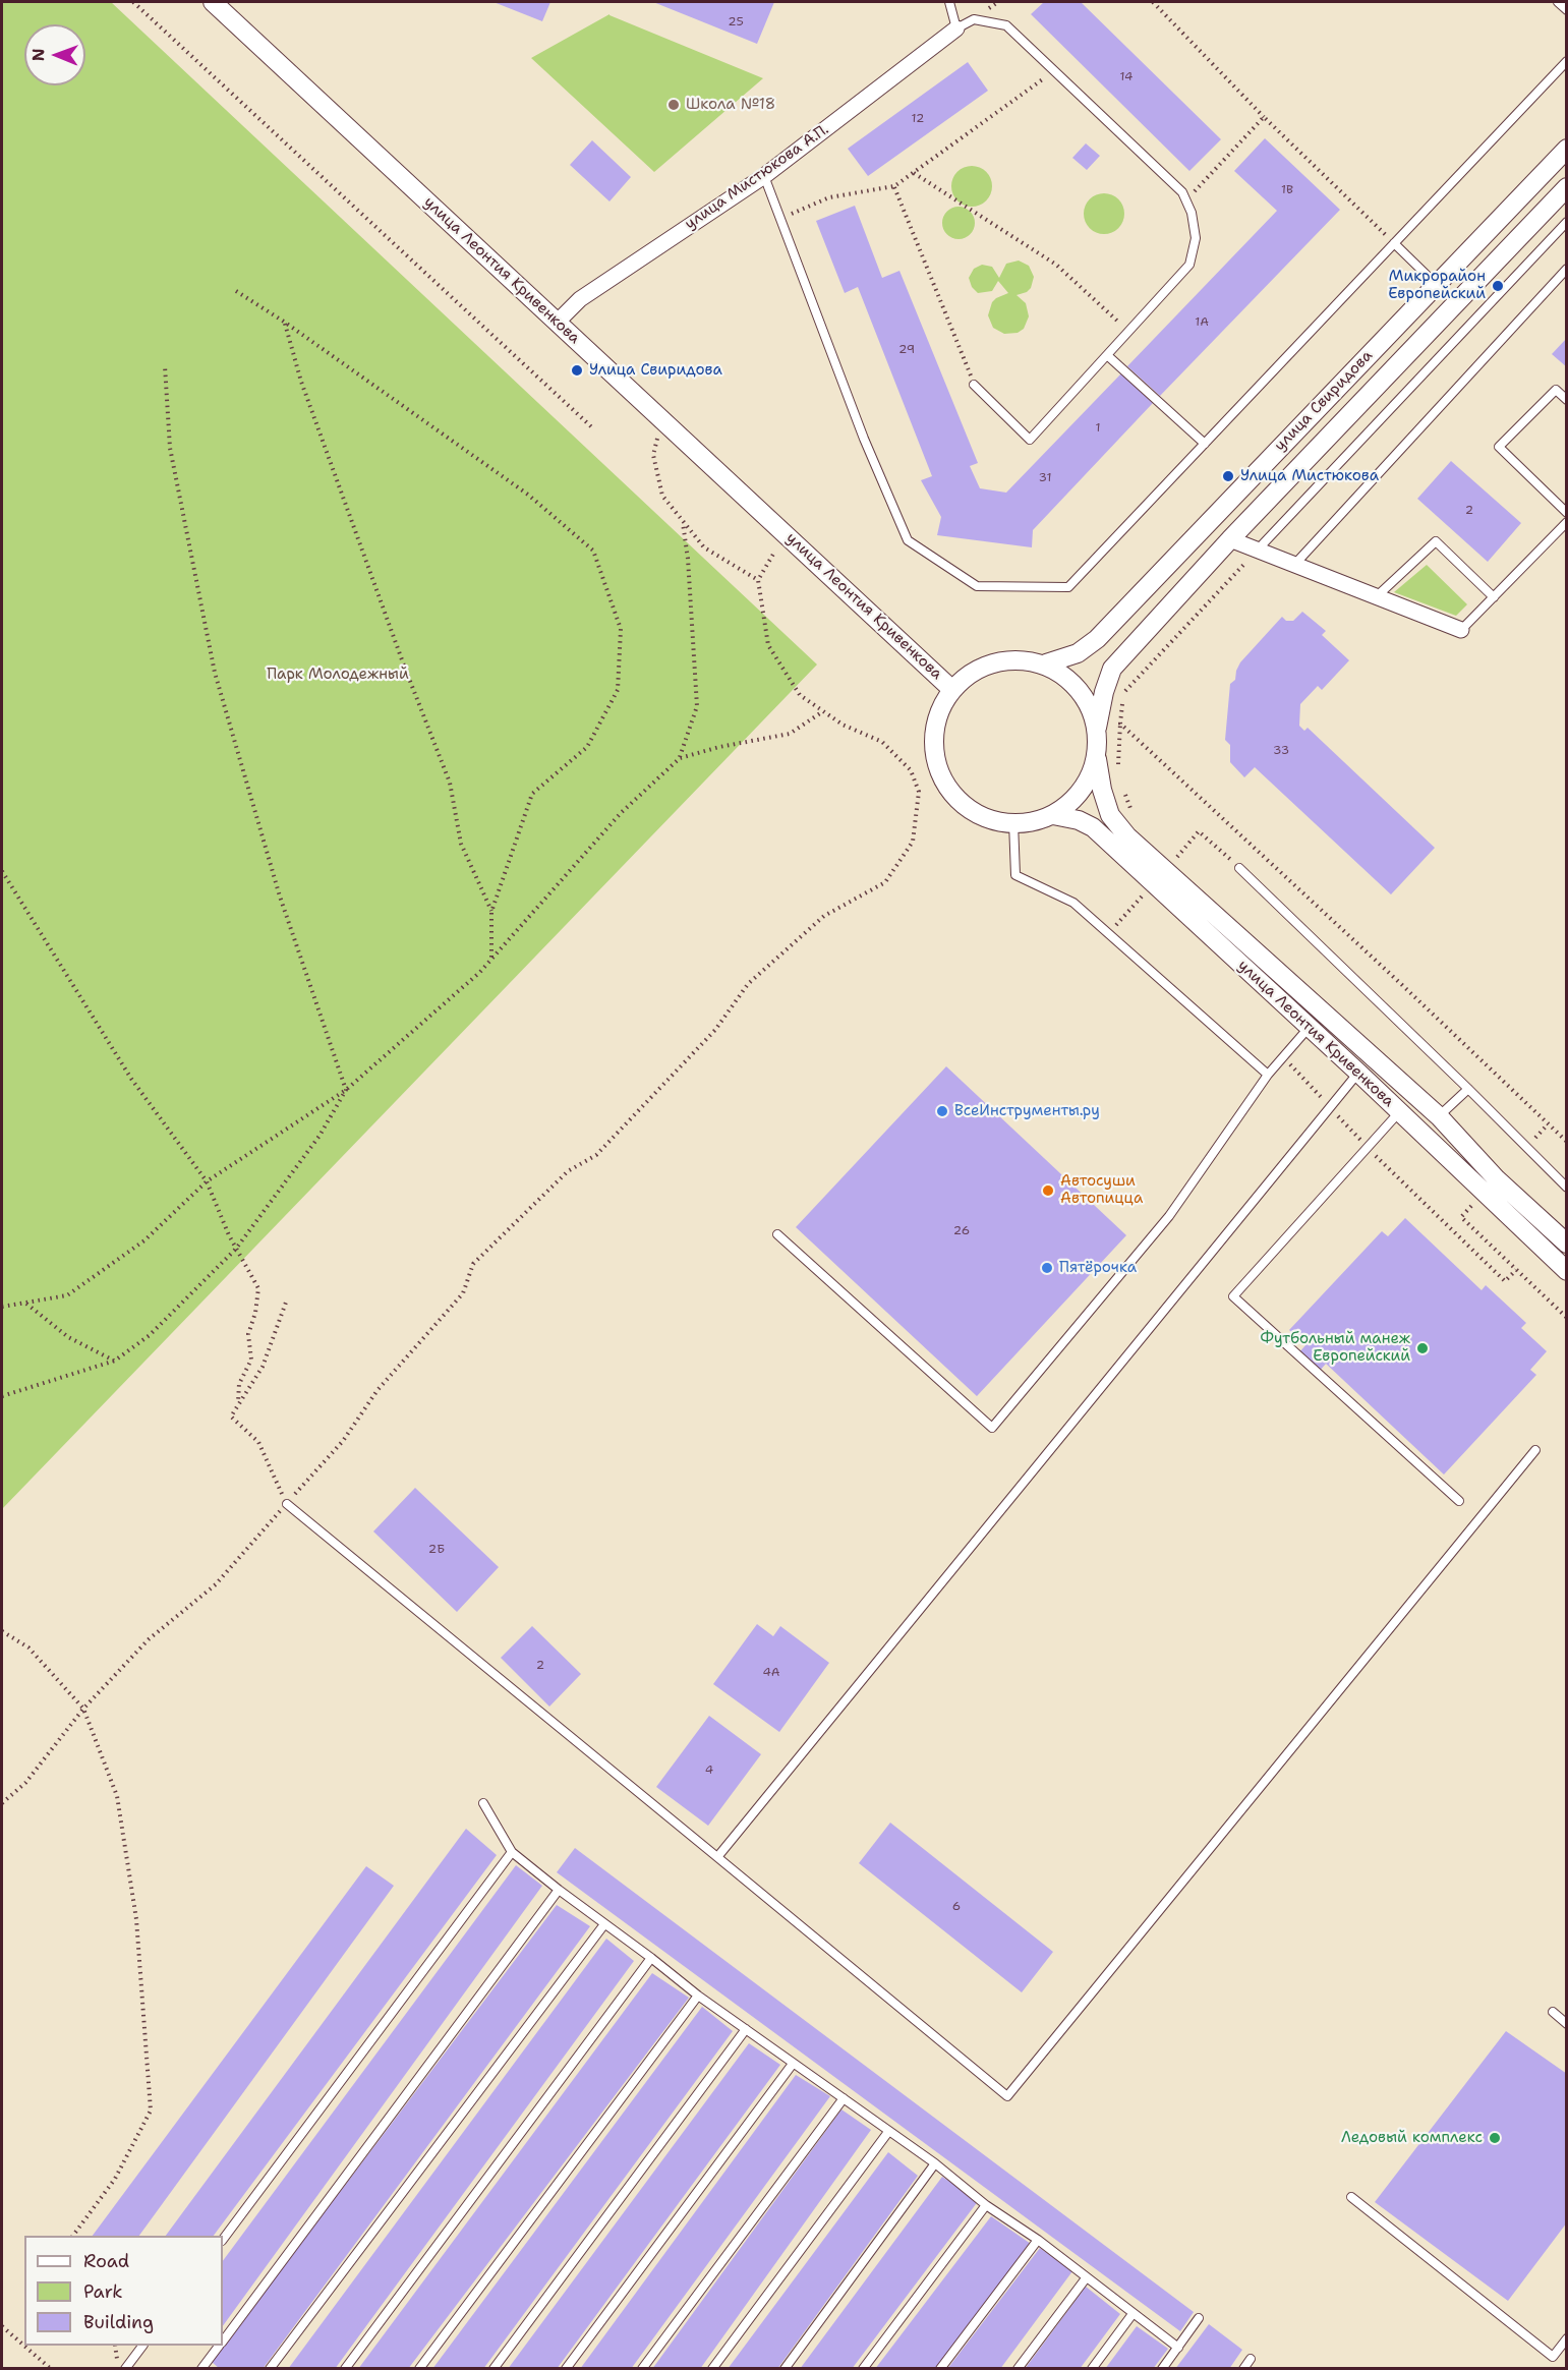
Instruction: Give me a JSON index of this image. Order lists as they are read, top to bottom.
{
  "streets": {
    "street": ["улица Мистюкова А.П.", "улица Леонтия Кривенкова", "улица Свиридова"]
  },
  "crossings": [
    ["улица Мистюкова А.П.", "улица Леонтия Кривенкова"],
    ["улица Леонтия Кривенкова", "улица Свиридова"]
  ],
  "parks": ["Парк Молодежный"],
  "places": [
    "Школа №18",
    "Микрорайон Европейский",
    "Улица Свиридова",
    "Улица Мистюкова",
    "ВсеИнструменты.ру",
    "Автосуши Автопицца",
    "Пятёрочка",
    "Футбольный манеж Европейский",
    "Ледовый комплекс"
  ],
  "house_numbers": [
    "25",
    "14",
    "12",
    "1В",
    "1А",
    "29",
    "1",
    "31",
    "2",
    "33",
    "26",
    "2Б",
    "2",
    "4А",
    "4",
    "6"
  ],
  "legend": ["Road", "Park", "Building"],
  "north": "left"
}
